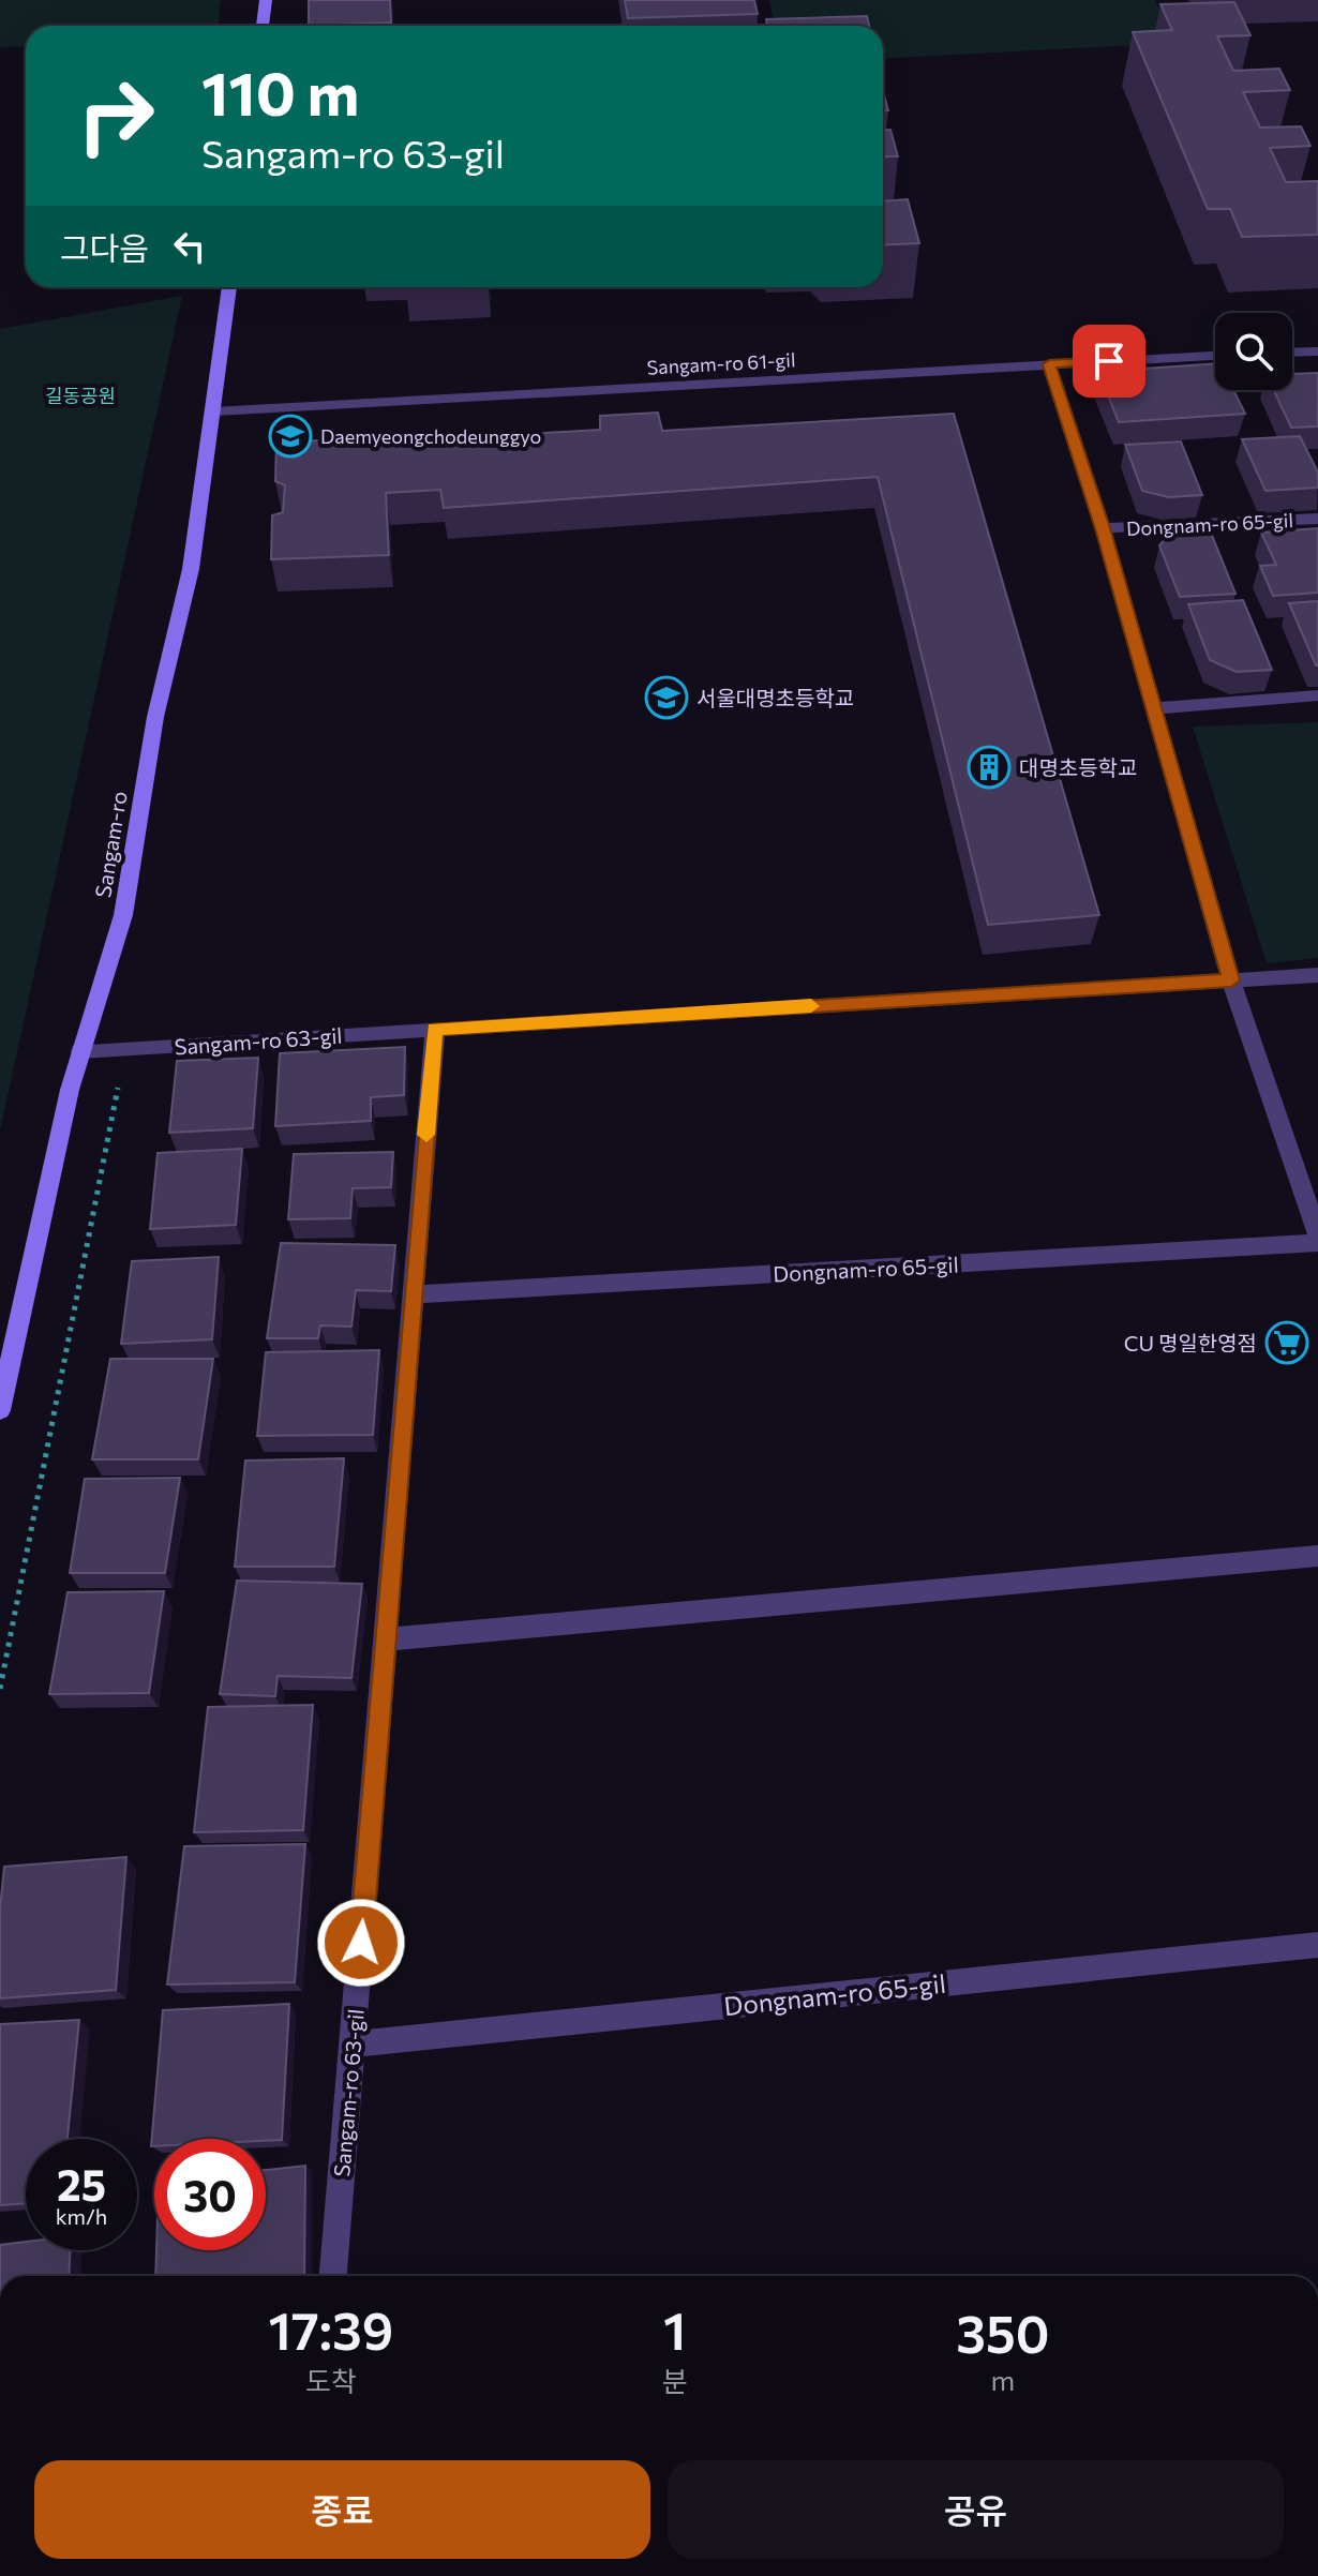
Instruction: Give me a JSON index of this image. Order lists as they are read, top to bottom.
{
  "streets": {
    "street": [
      "Sangam-ro 61-gil",
      "Dongnam-ro 65-gil",
      "Sangam-ro",
      "Sangam-ro 63-gil"
    ]
  },
  "crossings": [
    ["Sangam-ro 61-gil", "Dongnam-ro 65-gil"],
    ["Sangam-ro 61-gil", "Sangam-ro"],
    ["Dongnam-ro 65-gil", "Sangam-ro 63-gil"],
    ["Sangam-ro", "Sangam-ro 63-gil"]
  ],
  "parks": ["길동공원"],
  "places": {
    "school or university": ["Daemyeongchodeunggyo", "서울대명초등학교"],
    "building": ["대명초등학교"],
    "supermarket": ["CU 명일한영점"]
  },
  "page": {
    "turn": ["110 m", "Sangam-ro 63-gil"],
    "then": "그다음",
    "speed": "25 km/h",
    "limit": "30",
    "eta": [
      "17:39",
      "도착",
      "1",
      "분",
      "350",
      "m"
    ],
    "buttons": ["종료", "공유"]
  }
}
